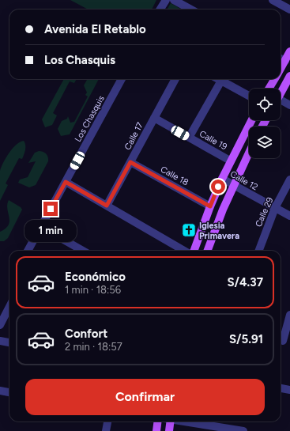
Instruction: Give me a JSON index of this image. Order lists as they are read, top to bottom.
{
  "streets": {
    "street": [
      "Los Chasquis",
      "Calle 17",
      "Calle 19",
      "Calle 18",
      "Calle 12",
      "Calle 29"
    ]
  },
  "crossings": [
    ["Calle 17", "Calle 19"],
    ["Calle 17", "Calle 18"],
    ["Calle 12", "Calle 29"]
  ],
  "places": {
    "church": ["Iglesia Primavera"]
  },
  "page": {
    "banner": ["Avenida El Retablo", "Los Chasquis"],
    "bubble": "1 min",
    "list": [
      {
        "name": "Económico",
        "note": "1 min · 18:56",
        "value": "S/4.37"
      },
      {
        "name": "Confort",
        "note": "2 min · 18:57",
        "value": "S/5.91"
      }
    ],
    "buttons": "Confirmar"
  }
}
